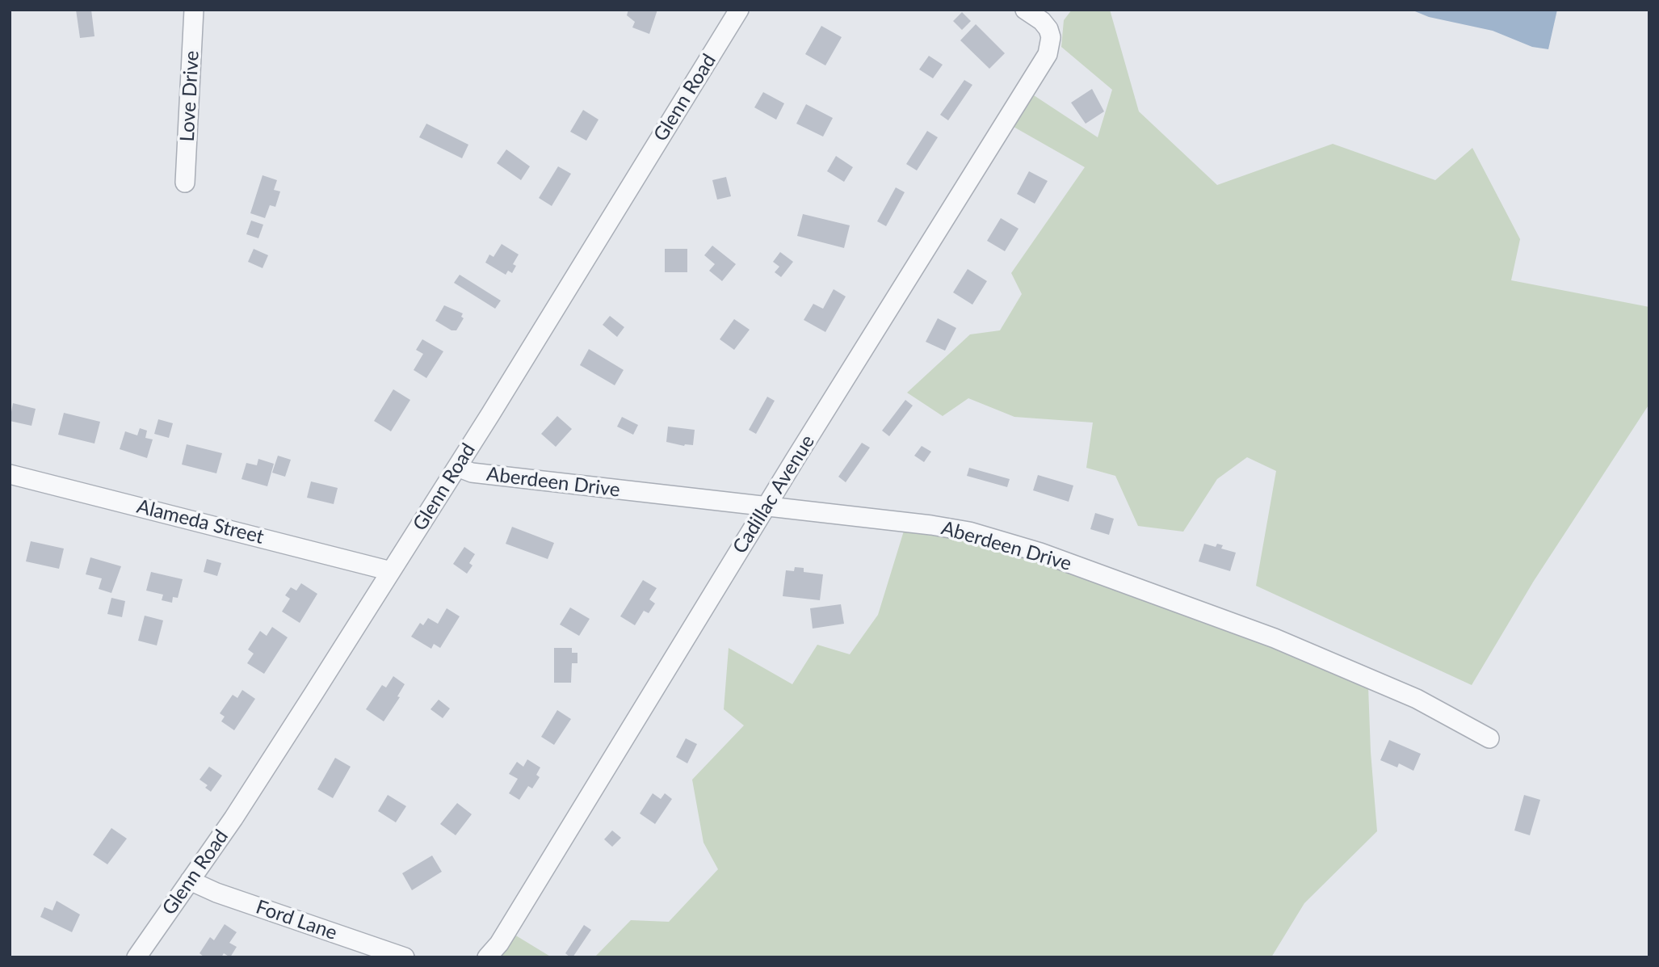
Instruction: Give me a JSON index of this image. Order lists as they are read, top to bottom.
{
  "streets": {
    "street": [
      "Love Drive",
      "Glenn Road",
      "Aberdeen Drive",
      "Cadillac Avenue",
      "Alameda Street",
      "Ford Lane"
    ]
  },
  "crossings": [
    ["Glenn Road", "Aberdeen Drive"],
    ["Glenn Road", "Alameda Street"],
    ["Glenn Road", "Ford Lane"],
    ["Aberdeen Drive", "Cadillac Avenue"]
  ]
}
